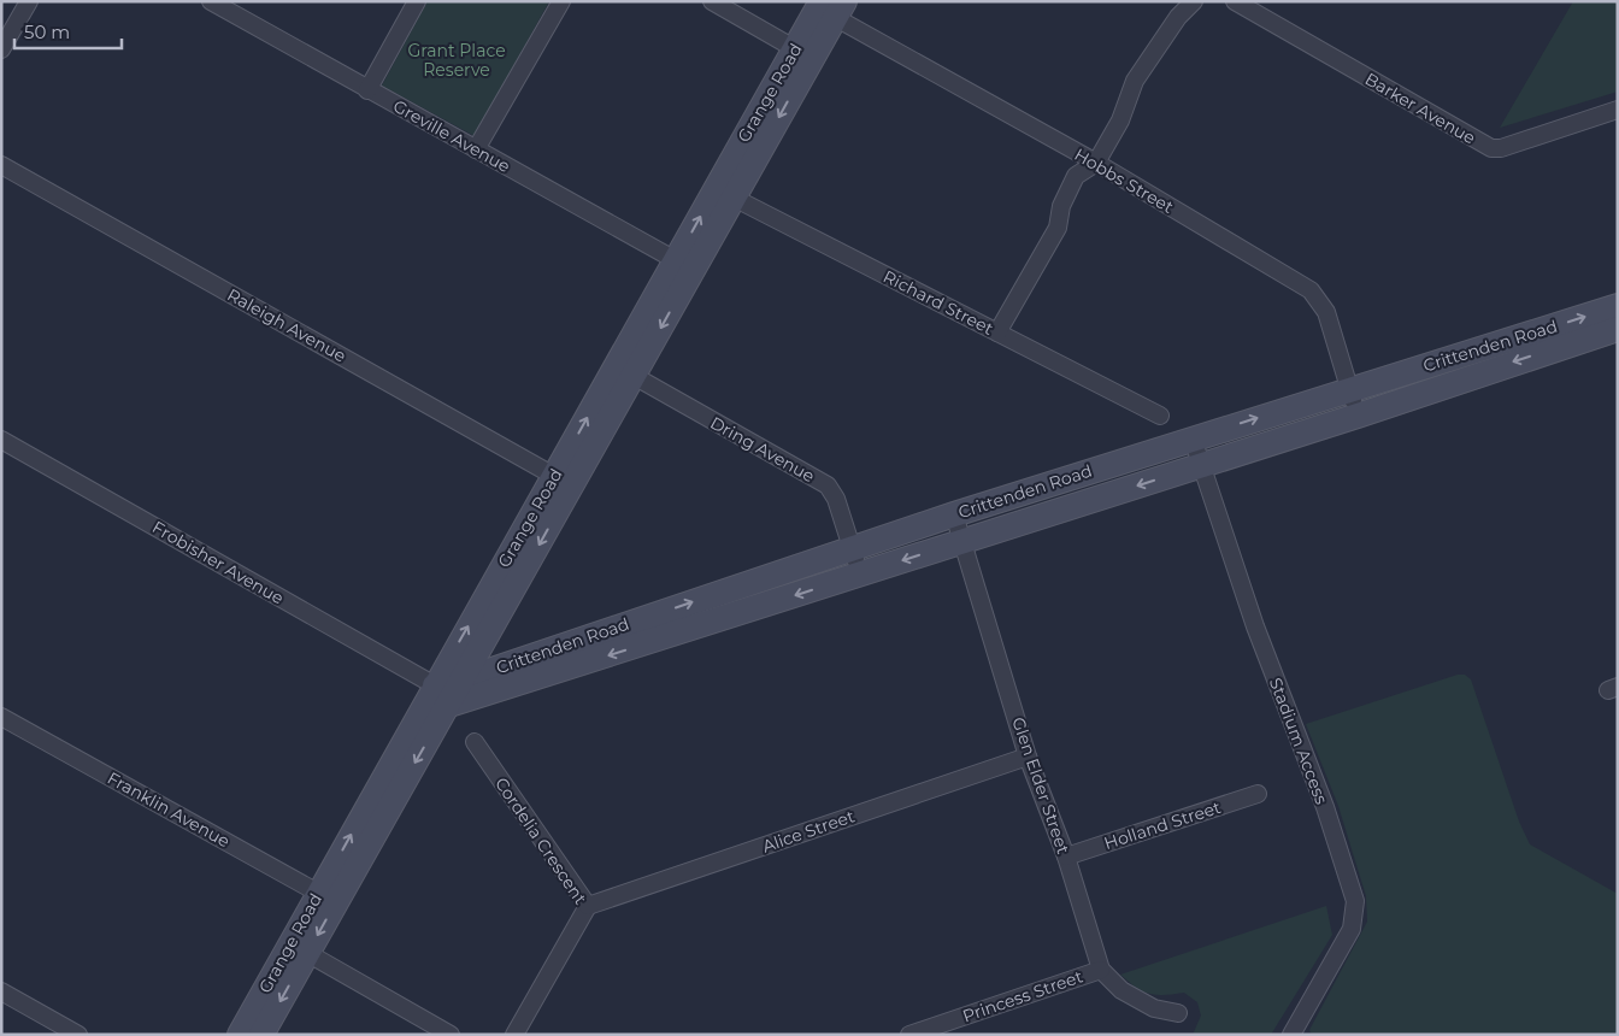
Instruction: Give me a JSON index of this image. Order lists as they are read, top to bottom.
{
  "streets": {
    "main road": ["Grange Road", "Crittenden Road"],
    "street": [
      "Barker Avenue",
      "Greville Avenue",
      "Hobbs Street",
      "Richard Street",
      "Raleigh Avenue",
      "Dring Avenue",
      "Frobisher Avenue",
      "Stadium Access",
      "Glen Elder Street",
      "Franklin Avenue",
      "Holland Street",
      "Alice Street",
      "Cordelia Crescent",
      "Princess Street"
    ]
  },
  "crossings": [
    ["Grange Road", "Greville Avenue"],
    ["Grange Road", "Hobbs Street"],
    ["Grange Road", "Richard Street"],
    ["Grange Road", "Raleigh Avenue"],
    ["Grange Road", "Crittenden Road"],
    ["Grange Road", "Dring Avenue"],
    ["Grange Road", "Frobisher Avenue"],
    ["Grange Road", "Franklin Avenue"],
    ["Hobbs Street", "Crittenden Road"],
    ["Crittenden Road", "Dring Avenue"],
    ["Crittenden Road", "Frobisher Avenue"],
    ["Crittenden Road", "Stadium Access"],
    ["Crittenden Road", "Glen Elder Street"],
    ["Glen Elder Street", "Holland Street"],
    ["Glen Elder Street", "Alice Street"],
    ["Glen Elder Street", "Princess Street"],
    ["Alice Street", "Cordelia Crescent"]
  ],
  "parks": ["Grant Place Reserve"],
  "scale_bar": "50 m"
}
